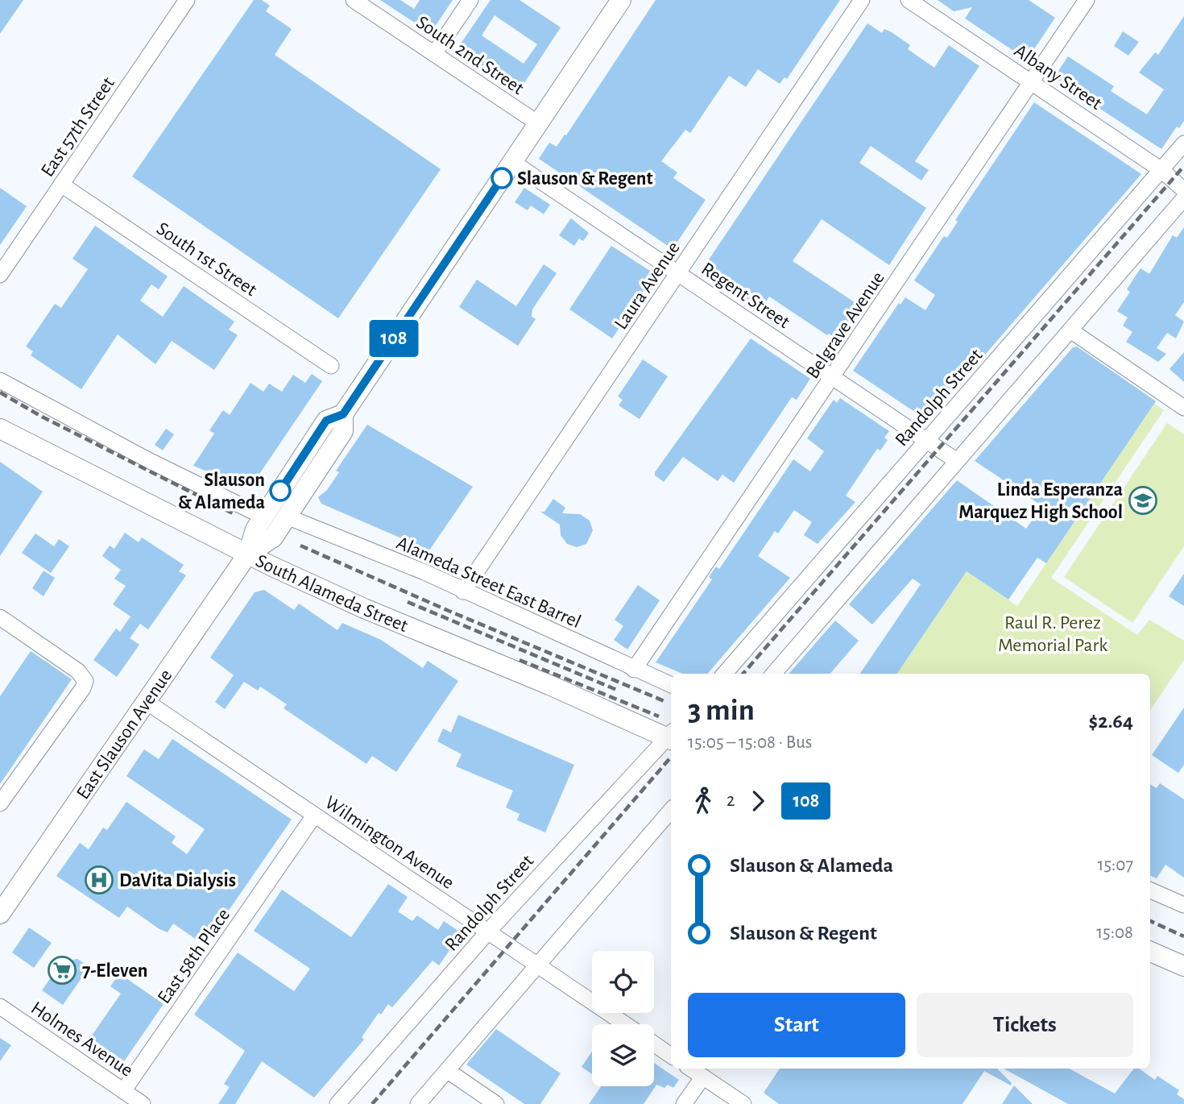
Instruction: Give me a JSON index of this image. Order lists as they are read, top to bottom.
{
  "streets": {
    "main road": ["South Alameda Street", "East Slauson Avenue"],
    "street": [
      "South 2nd Street",
      "Albany Street",
      "East 57th Street",
      "South 1st Street",
      "Laura Avenue",
      "Regent Street",
      "Belgrave Avenue",
      "Randolph Street",
      "Alameda Street East Barrel",
      "Wilmington Avenue",
      "East 58th Place",
      "Holmes Avenue"
    ]
  },
  "crossings": [
    ["South 2nd Street", "East Slauson Avenue"],
    ["Albany Street", "Belgrave Avenue"],
    ["Albany Street", "Randolph Street"],
    ["East 57th Street", "South 1st Street"],
    ["Laura Avenue", "Regent Street"],
    ["Laura Avenue", "Alameda Street East Barrel"],
    ["Regent Street", "Belgrave Avenue"],
    ["Regent Street", "Randolph Street"],
    ["Regent Street", "East Slauson Avenue"],
    ["Belgrave Avenue", "Alameda Street East Barrel"],
    ["Randolph Street", "Wilmington Avenue"],
    ["Alameda Street East Barrel", "East Slauson Avenue"],
    ["South Alameda Street", "East Slauson Avenue"],
    ["East Slauson Avenue", "Wilmington Avenue"],
    ["Wilmington Avenue", "East 58th Place"],
    ["East 58th Place", "Holmes Avenue"]
  ],
  "parks": ["Raul R. Perez Memorial Park"],
  "places": {
    "other": ["Slauson & Regent", "Slauson & Alameda"],
    "school or university": ["Linda Esperanza Marquez High School"],
    "hospital": ["DaVita Dialysis"],
    "supermarket": ["7-Eleven"]
  },
  "lines": ["bus line 108"],
  "page": {
    "on_map": "108",
    "heading": ["3 min", "15:05 – 15:08 · Bus", "$2.64"],
    "legs": ["2", "108"],
    "list": [
      {
        "name": "Slauson & Alameda",
        "value": "15:07"
      },
      {
        "name": "Slauson & Regent",
        "value": "15:08"
      }
    ],
    "buttons": ["Start", "Tickets"]
  }
}
